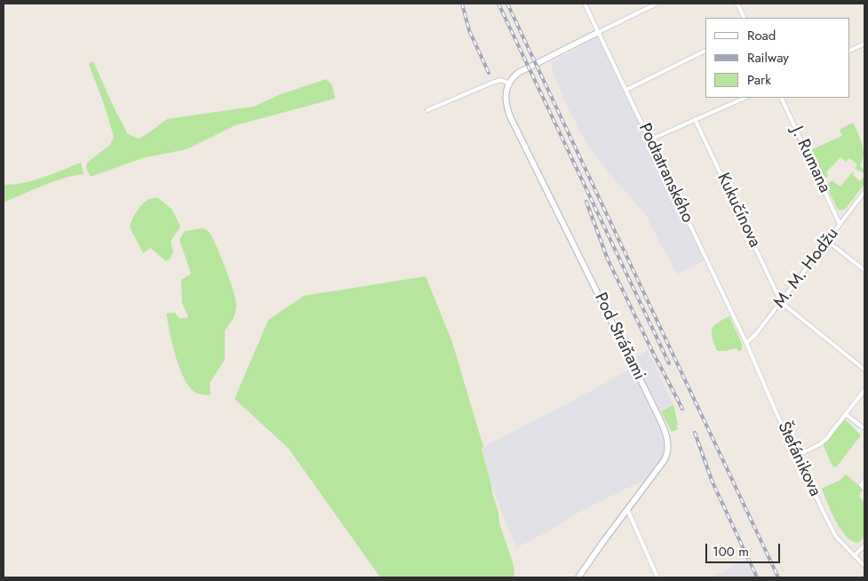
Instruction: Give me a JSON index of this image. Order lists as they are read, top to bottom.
{
  "streets": {
    "street": [
      "J. Rumana",
      "Podtatranského",
      "Kukučínova",
      "M. M. Hodžu",
      "Pod Stráňami",
      "Štefánikova"
    ]
  },
  "crossings": [
    ["J. Rumana", "M. M. Hodžu"],
    ["Podtatranského", "M. M. Hodžu"],
    ["Podtatranského", "Štefánikova"],
    ["Kukučínova", "M. M. Hodžu"],
    ["M. M. Hodžu", "Štefánikova"]
  ],
  "legend": ["Road", "Railway", "Park"],
  "scale_bar": "100 m"
}
